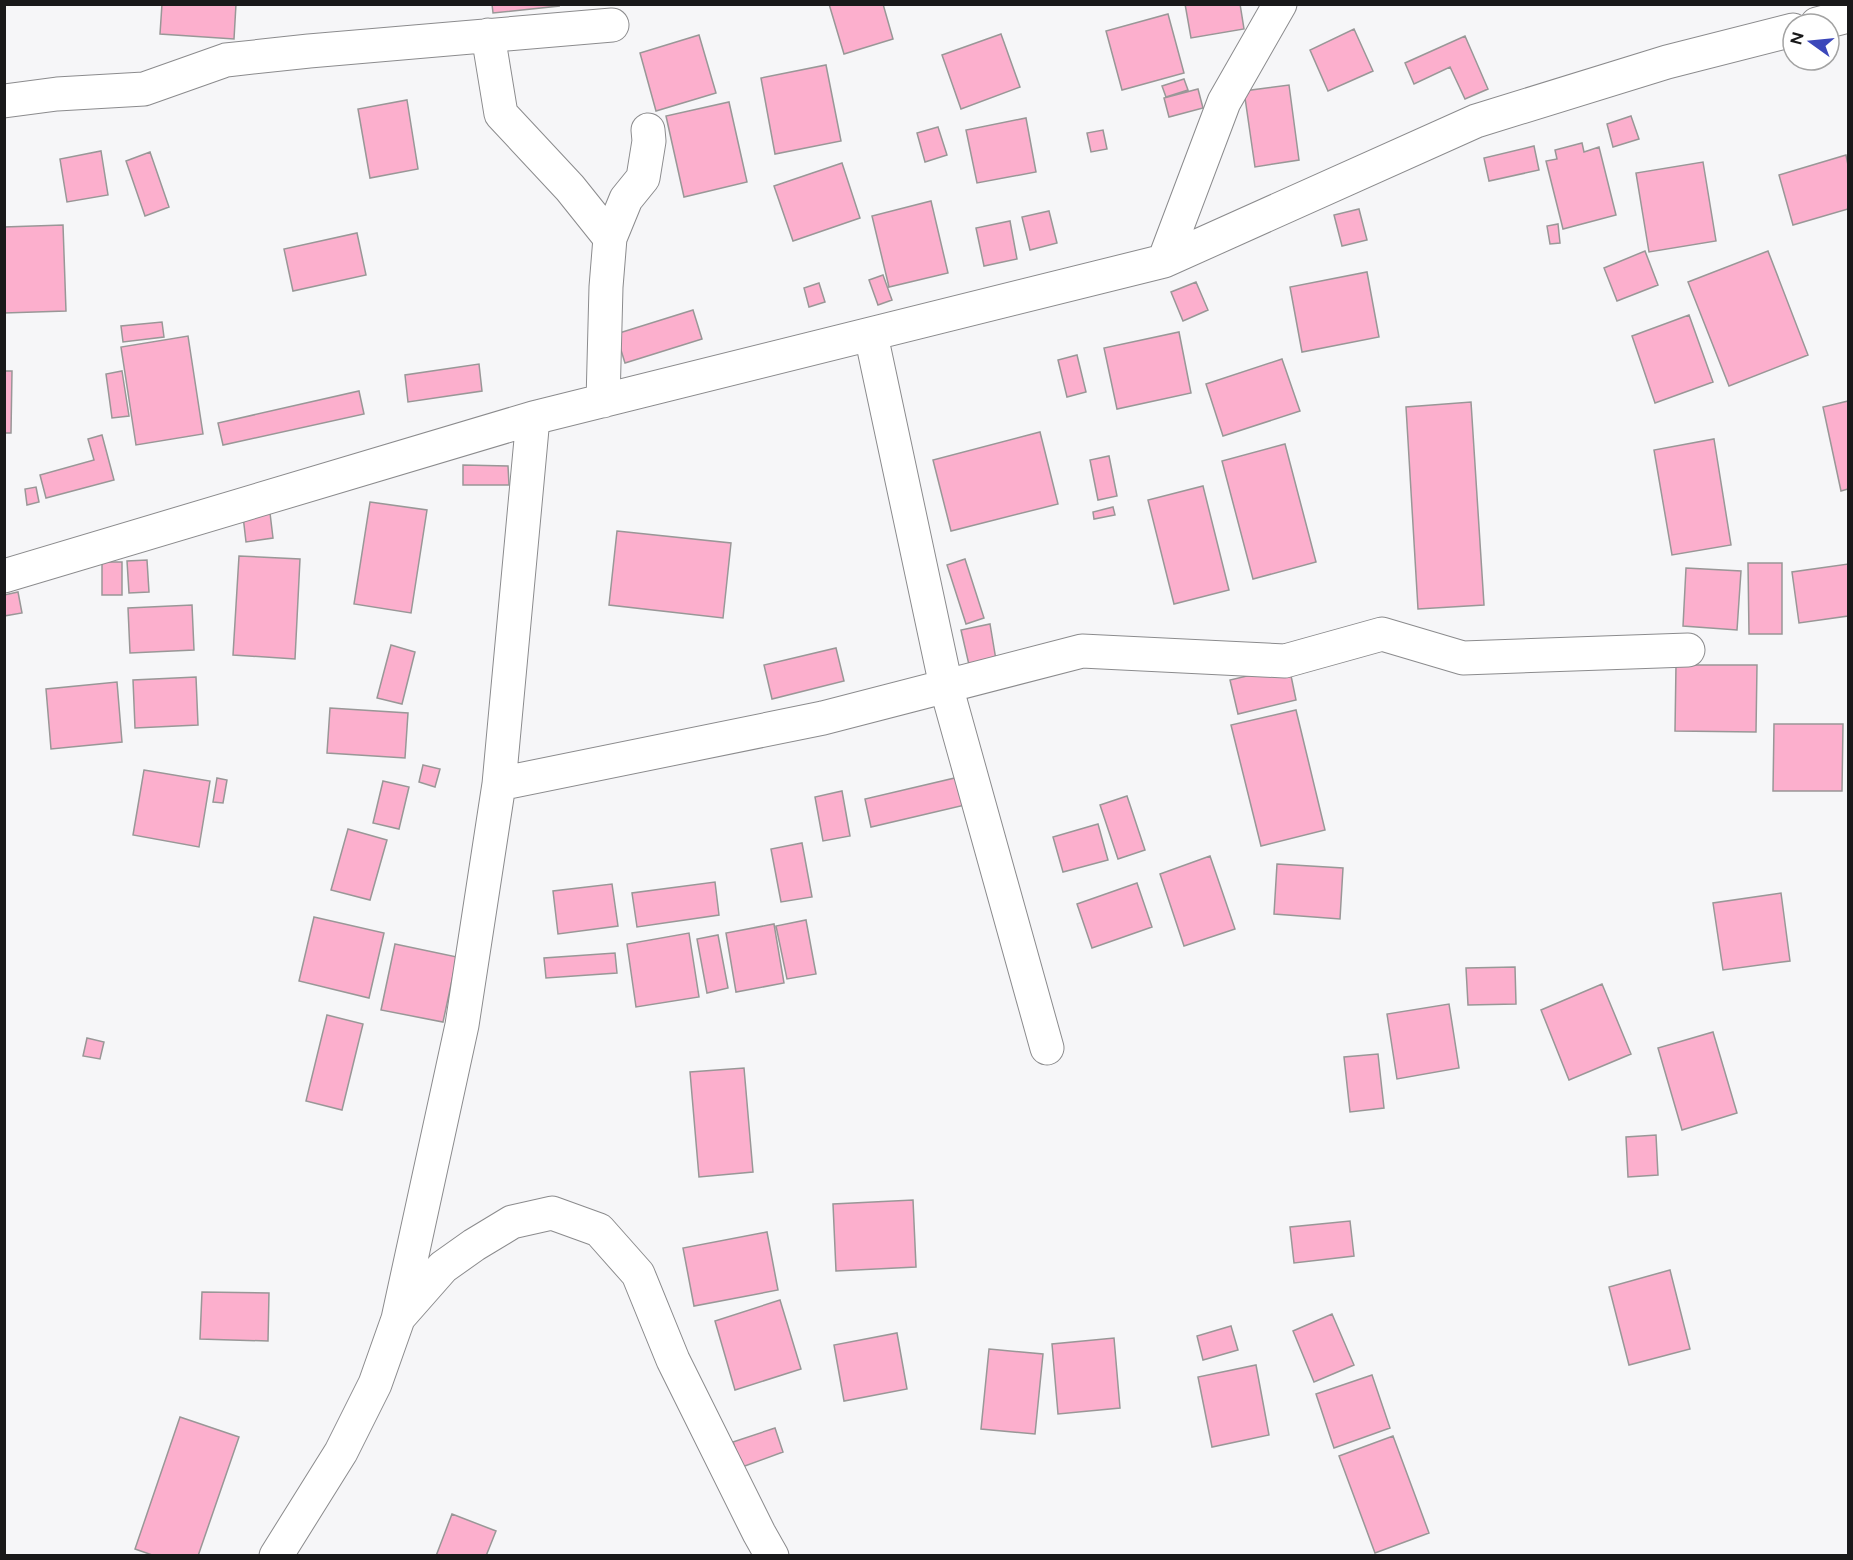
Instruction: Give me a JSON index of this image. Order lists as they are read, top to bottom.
{
  "north": "left"
}
